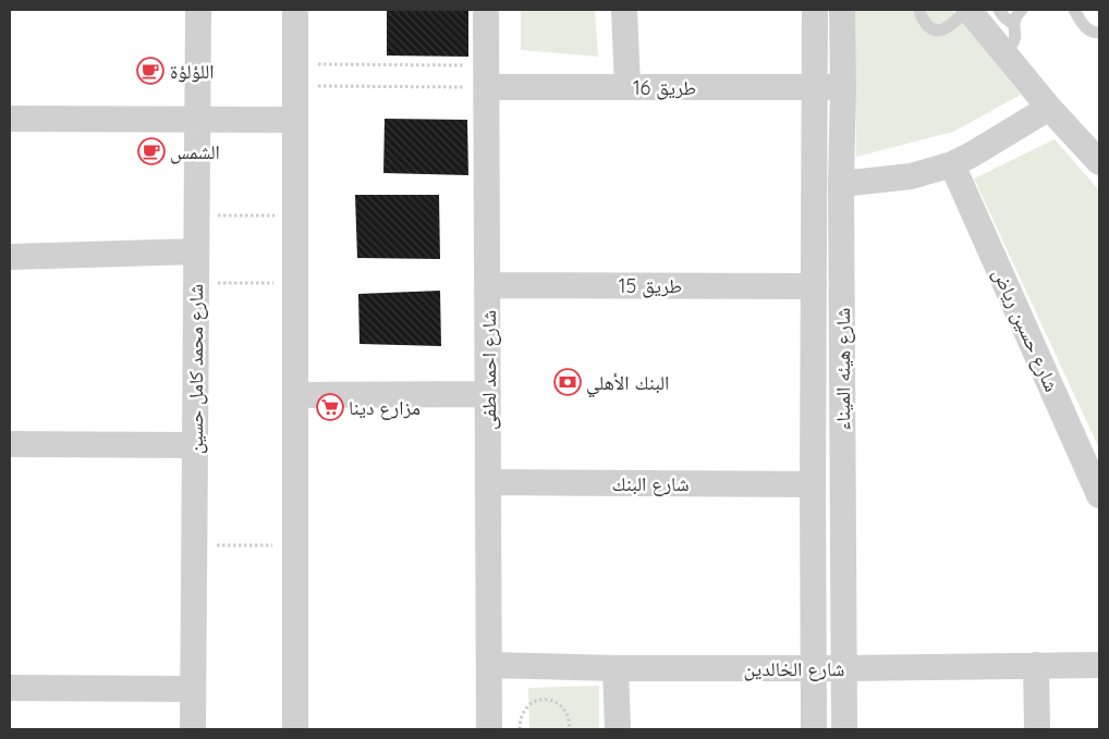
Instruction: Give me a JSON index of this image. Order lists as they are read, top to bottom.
{
  "streets": {
    "street": [
      "طريق 16",
      "طريق 15",
      "شارع حسين رياض",
      "شارع محمد كامل حسين",
      "شارع هيئه الميناء",
      "شارع احمد لطفى",
      "شارع البنك",
      "شارع الخالدين"
    ]
  },
  "crossings": [
    ["طريق 16", "شارع هيئه الميناء"],
    ["طريق 16", "شارع احمد لطفى"],
    ["طريق 15", "شارع هيئه الميناء"],
    ["طريق 15", "شارع احمد لطفى"],
    ["شارع هيئه الميناء", "شارع البنك"],
    ["شارع هيئه الميناء", "شارع الخالدين"],
    ["شارع احمد لطفى", "شارع البنك"],
    ["شارع احمد لطفى", "شارع الخالدين"]
  ],
  "places": {
    "cafe": ["اللؤلؤة", "الشمس"],
    "bank": ["البنك الأهلي"],
    "supermarket": ["مزارع دينا"]
  }
}
